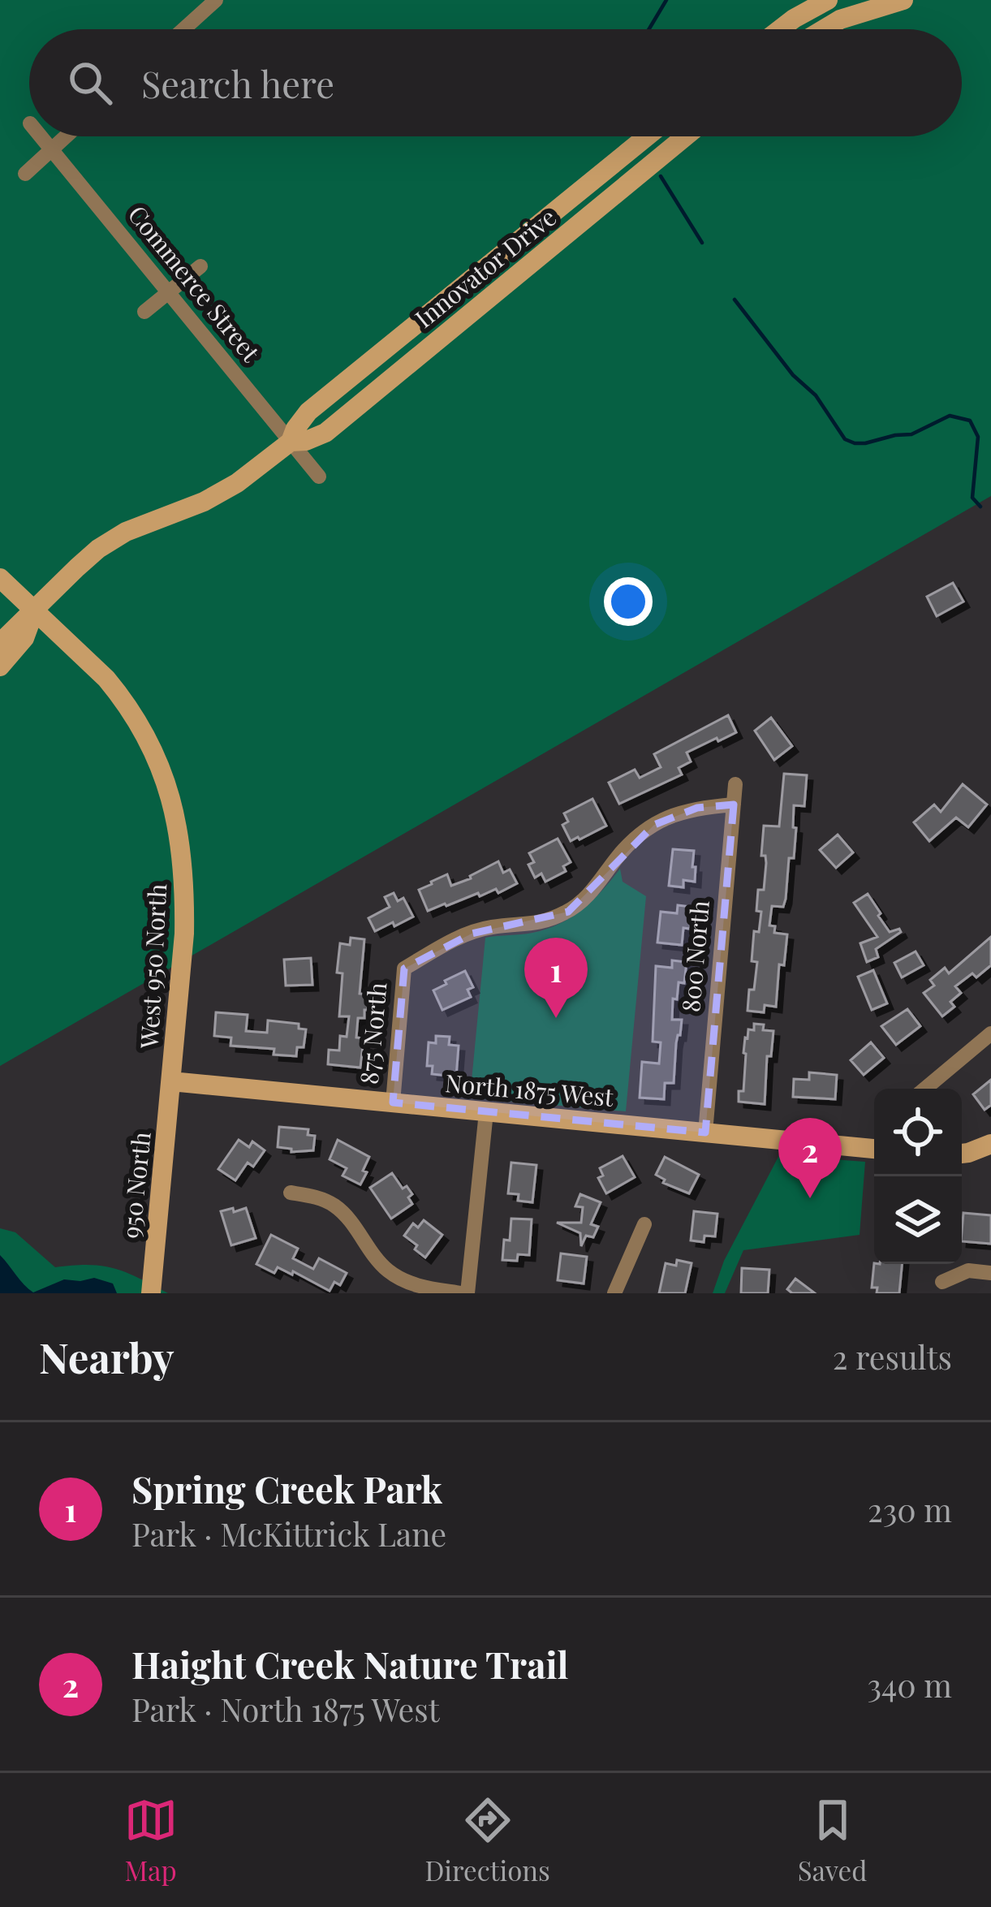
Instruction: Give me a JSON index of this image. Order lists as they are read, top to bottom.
{
  "streets": {
    "main road": [
      "Innovator Drive",
      "West 950 North",
      "North 1875 West",
      "950 North"
    ],
    "street": ["Commerce Street", "800 North", "875 North"]
  },
  "crossings": [
    ["Innovator Drive", "Commerce Street"],
    ["Innovator Drive", "West 950 North"],
    ["800 North", "875 North"],
    ["800 North", "North 1875 West"],
    ["West 950 North", "North 1875 West"],
    ["West 950 North", "950 North"],
    ["875 North", "North 1875 West"],
    ["North 1875 West", "950 North"]
  ],
  "page": {
    "search": "Search here",
    "pins": ["1", "2"],
    "heading": ["Nearby", "2 results"],
    "list": [
      {
        "mark": "1",
        "name": "Spring Creek Park",
        "note": "Park · McKittrick Lane",
        "value": "230 m"
      },
      {
        "mark": "2",
        "name": "Haight Creek Nature Trail",
        "note": "Park · North 1875 West",
        "value": "340 m"
      }
    ],
    "nav": ["Map", "Directions", "Saved"]
  }
}
